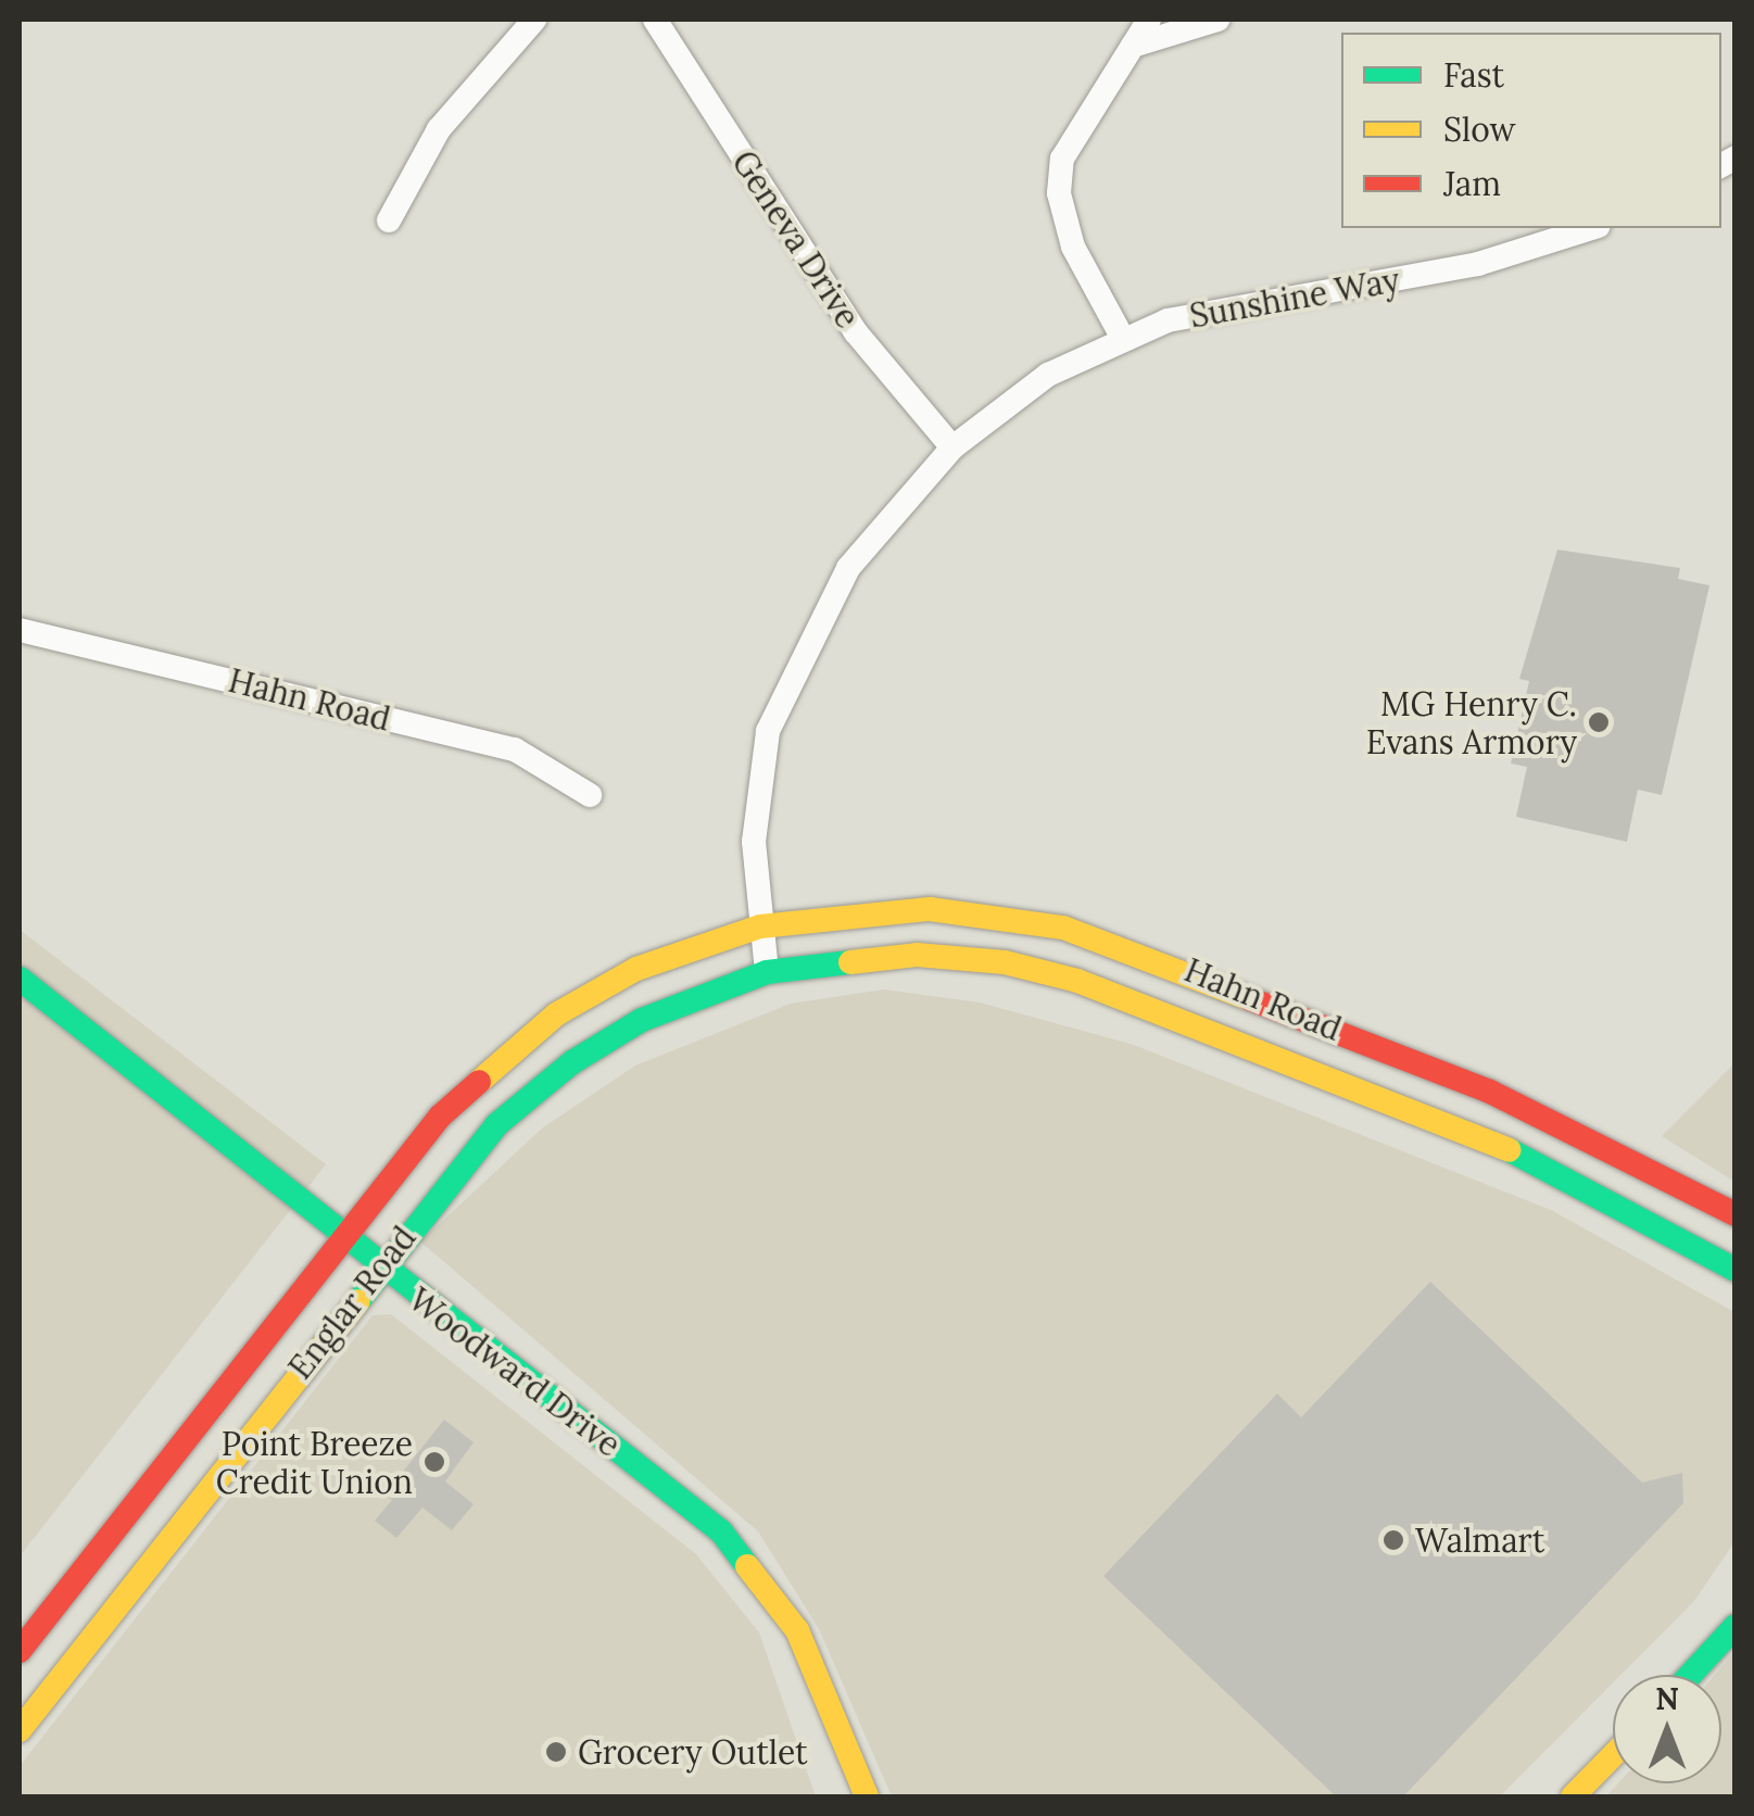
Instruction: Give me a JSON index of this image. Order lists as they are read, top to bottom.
{
  "streets": {
    "main road": ["Hahn Road", "Englar Road", "Woodward Drive"],
    "street": ["Geneva Drive", "Sunshine Way"]
  },
  "crossings": [
    ["Geneva Drive", "Sunshine Way"],
    ["Sunshine Way", "Hahn Road"],
    ["Sunshine Way", "Englar Road"],
    ["Hahn Road", "Englar Road"],
    ["Englar Road", "Woodward Drive"]
  ],
  "places": [
    "MG Henry C. Evans Armory",
    "Point Breeze Credit Union",
    "Walmart",
    "Grocery Outlet"
  ],
  "legend": ["Fast", "Slow", "Jam"],
  "north": "top"
}
